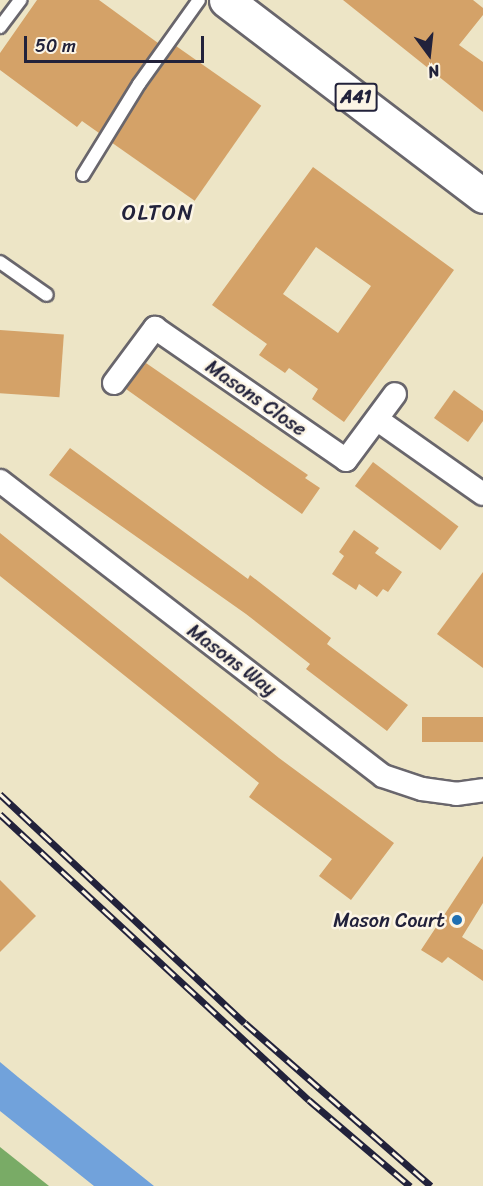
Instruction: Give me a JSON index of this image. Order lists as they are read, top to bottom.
{
  "streets": {
    "highway": ["A41"],
    "street": ["Masons Close", "Masons Way"]
  },
  "districts": ["OLTON"],
  "places": ["Mason Court"],
  "scale_bar": "50 m",
  "north": "bottom"
}
